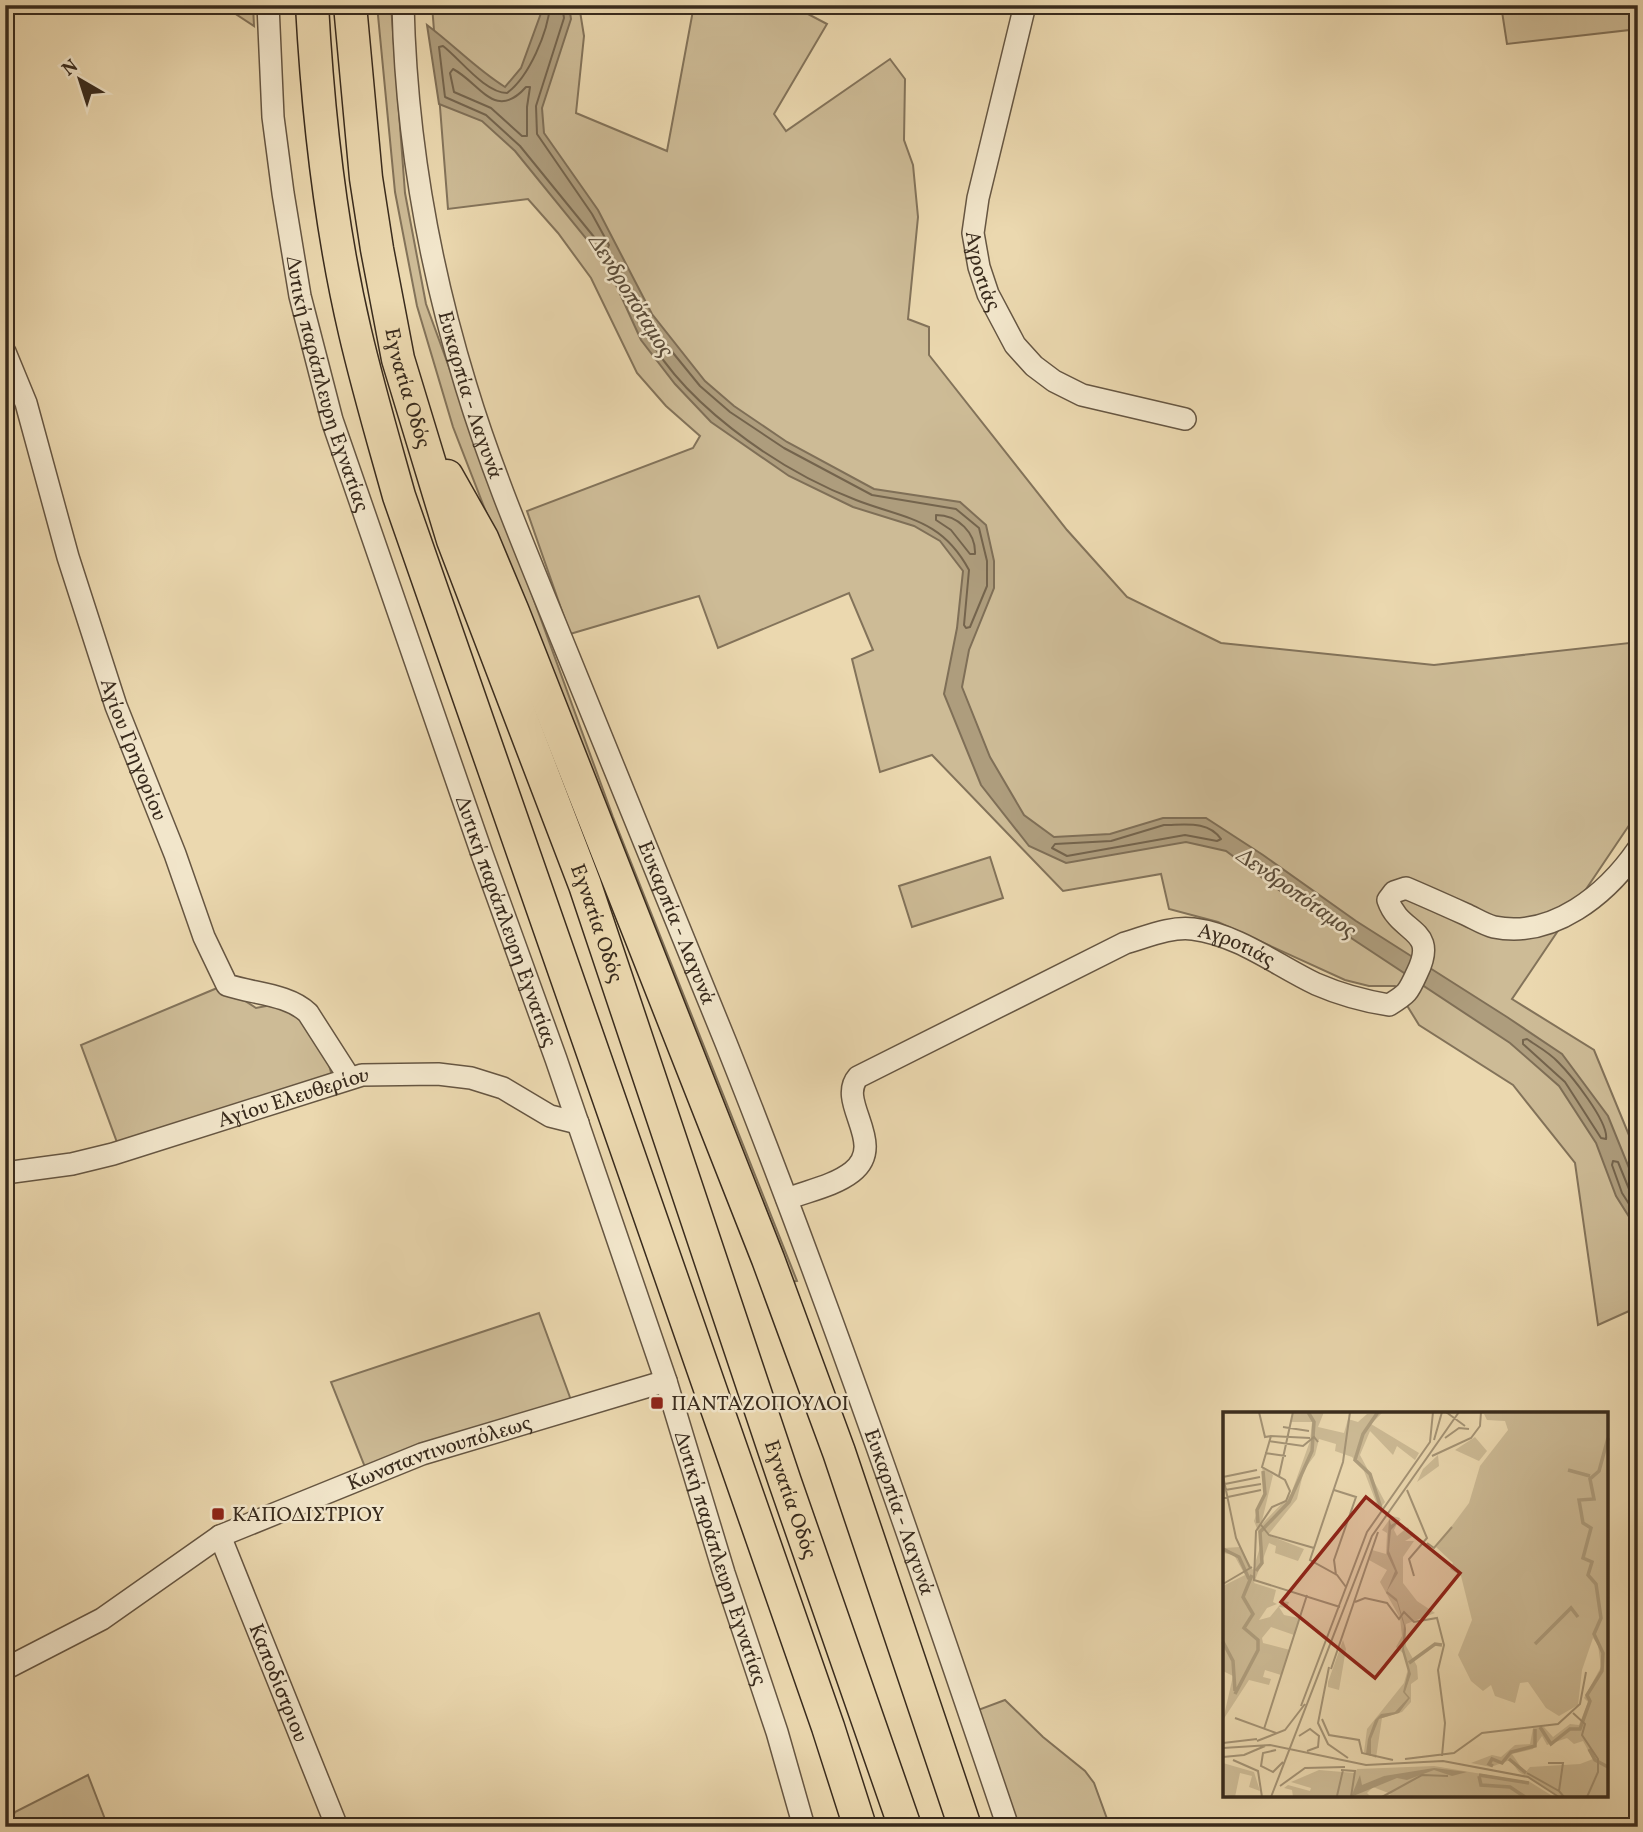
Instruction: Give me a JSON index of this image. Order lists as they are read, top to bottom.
{
  "streets": {
    "highway": ["Εγνατία Οδός"],
    "street": [
      "Αγροτιάς",
      "Δυτική παράπλευρη Εγνατίας",
      "Ευκαρπία - Λαγυνά",
      "Αγίου Γρηγορίου",
      "Αγίου Ελευθερίου",
      "Κωνσταντινουπόλεως",
      "Καποδίστριου"
    ]
  },
  "crossings": [
    ["Αγροτιάς", "Ευκαρπία - Λαγυνά"],
    ["Δυτική παράπλευρη Εγνατίας", "Αγίου Ελευθερίου"],
    ["Δυτική παράπλευρη Εγνατίας", "Κωνσταντινουπόλεως"],
    ["Αγίου Γρηγορίου", "Αγίου Ελευθερίου"],
    ["Κωνσταντινουπόλεως", "Καποδίστριου"]
  ],
  "water": ["Δενδροπόταμος"],
  "places": {
    "transit": ["ΠΑΝΤΑΖΟΠΟΥΛΟΙ", "ΚΑΠΟΔΙΣΤΡΙΟΥ"]
  },
  "north": "top left"
}
